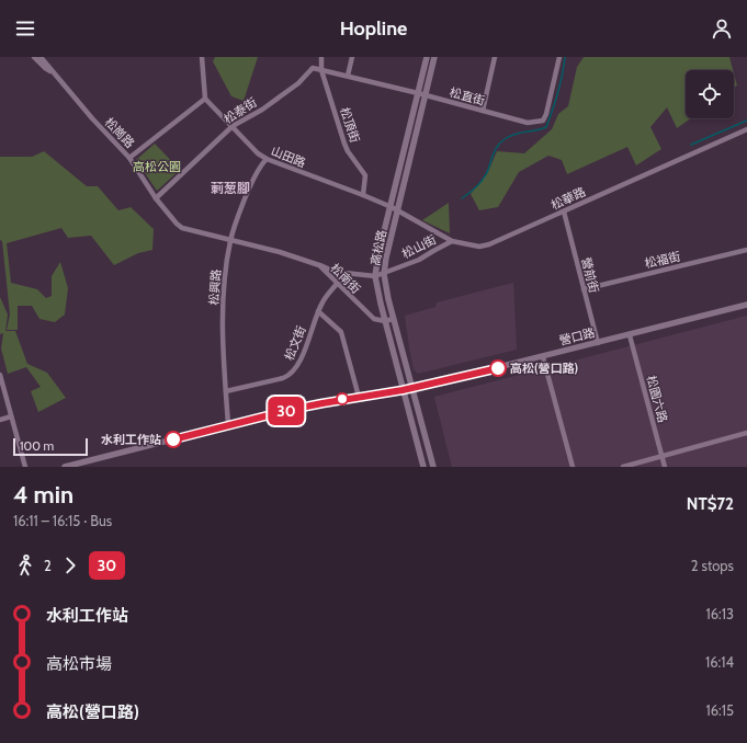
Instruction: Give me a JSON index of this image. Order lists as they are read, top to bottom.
{
  "streets": {
    "street": [
      "松直街",
      "松泰街",
      "松頂街",
      "松崗路",
      "山田路",
      "松華路",
      "松山街",
      "高松路",
      "松福街",
      "營前街",
      "松南街",
      "松興路",
      "營口路",
      "松文街",
      "松園六路"
    ]
  },
  "crossings": [
    ["松直街", "松泰街"],
    ["松直街", "松頂街"],
    ["松直街", "高松路"],
    ["松泰街", "松頂街"],
    ["松泰街", "松崗路"],
    ["松泰街", "山田路"],
    ["松頂街", "山田路"],
    ["松崗路", "松南街"],
    ["松崗路", "松興路"],
    ["山田路", "松華路"],
    ["山田路", "高松路"],
    ["山田路", "松興路"],
    ["松華路", "松山街"],
    ["松華路", "高松路"],
    ["松華路", "營前街"],
    ["松山街", "高松路"],
    ["松山街", "松南街"],
    ["高松路", "松南街"],
    ["高松路", "營口路"],
    ["松福街", "營前街"],
    ["營前街", "營口路"],
    ["松南街", "松興路"],
    ["松南街", "松文街"],
    ["松興路", "營口路"],
    ["松興路", "松文街"],
    ["營口路", "松園六路"]
  ],
  "districts": ["莿葱腳"],
  "parks": ["高松公園"],
  "places": ["高松(營口路)", "水利工作站"],
  "lines": ["bus line 30"],
  "scale_bar": "100 m",
  "page": {
    "header": "Hopline",
    "on_map": "30",
    "scale": "100 m",
    "heading": ["4 min", "16:11 – 16:15 · Bus", "NT$72"],
    "legs": ["2", "30", "2 stops"],
    "list": [
      {
        "name": "水利工作站",
        "value": "16:13"
      },
      {
        "name": "高松市場",
        "value": "16:14"
      },
      {
        "name": "高松(營口路)",
        "value": "16:15"
      }
    ]
  }
}
